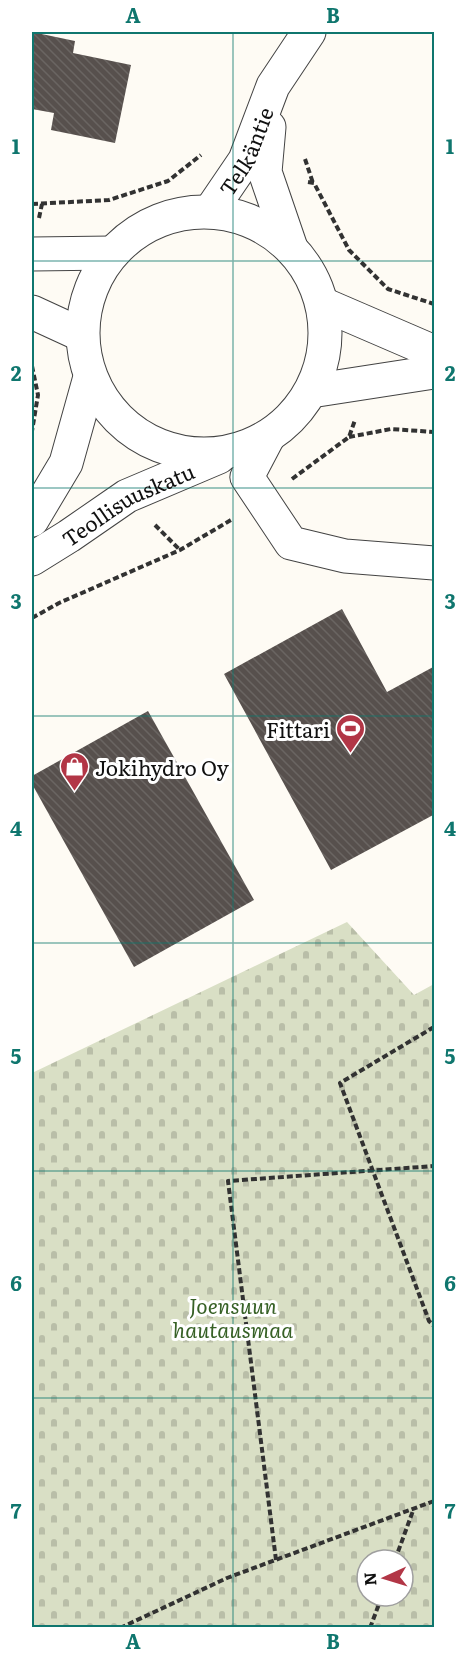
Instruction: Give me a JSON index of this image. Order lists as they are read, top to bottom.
{
  "streets": {
    "street": ["Telkäntie", "Teollisuuskatu"]
  },
  "parks": ["Joensuun hautausmaa"],
  "places": {
    "sports": ["Fittari"],
    "shop": ["Jokihydro Oy"]
  },
  "north": "left",
  "grid": {
    "columns": ["A", "B"],
    "rows": [
      "1",
      "2",
      "3",
      "4",
      "5",
      "6",
      "7"
    ]
  }
}
